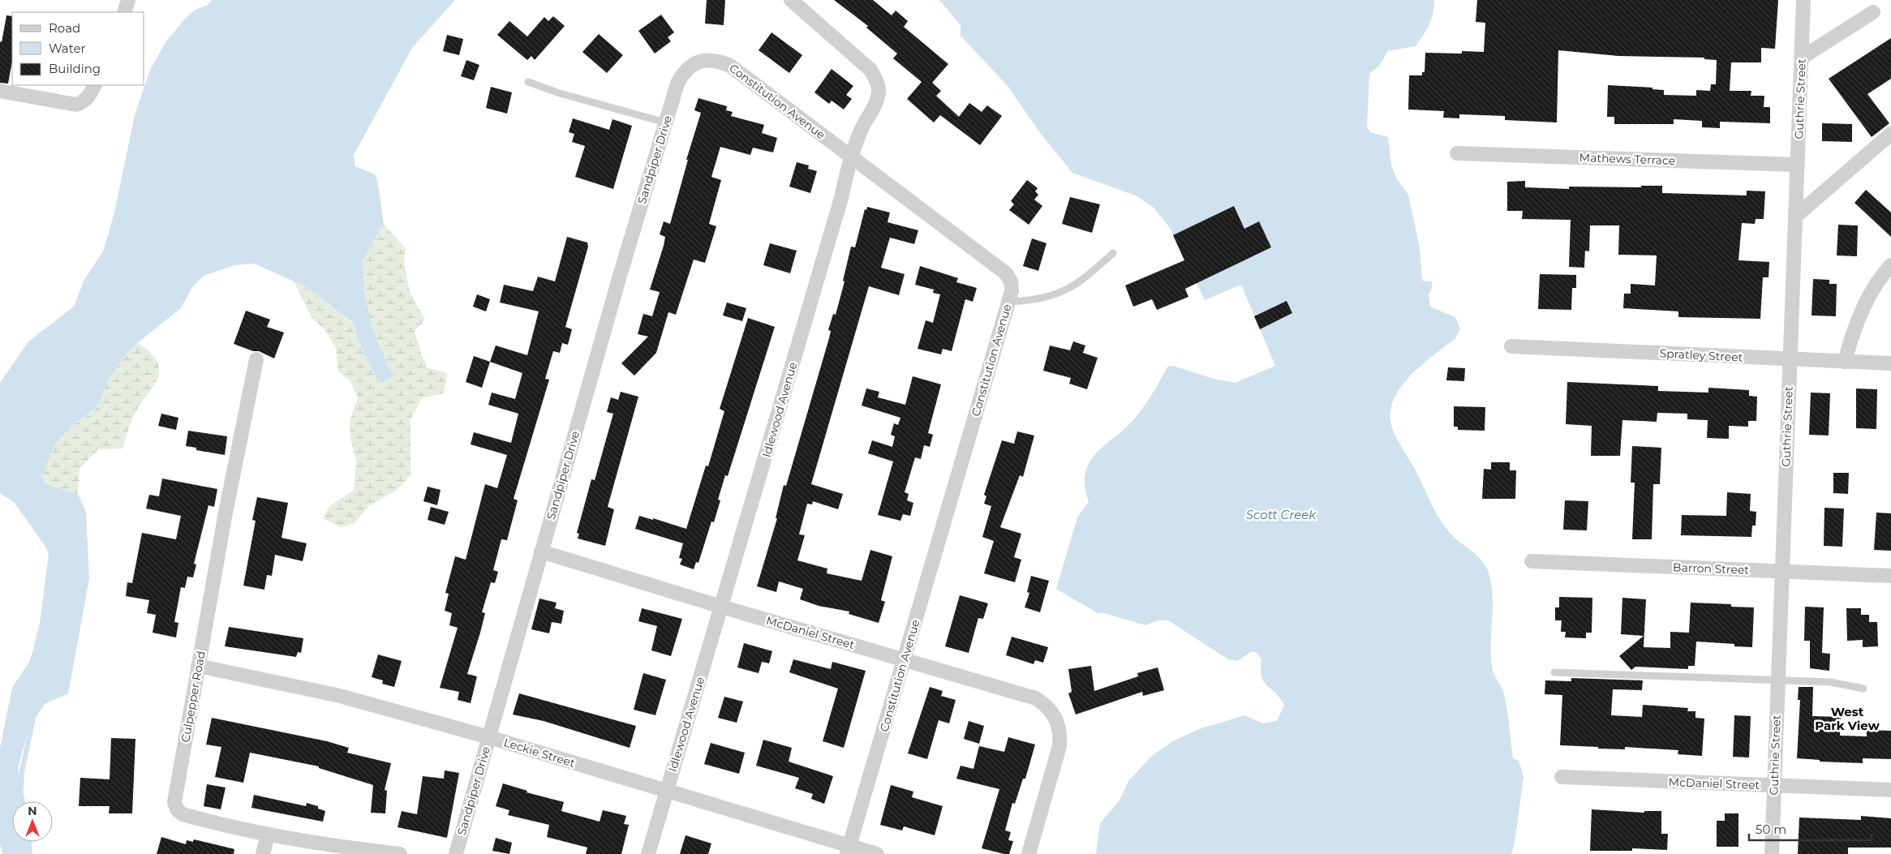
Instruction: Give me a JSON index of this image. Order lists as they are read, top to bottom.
{
  "streets": {
    "street": [
      "Guthrie Street",
      "Constitution Avenue",
      "Mathews Terrace",
      "Sandpiper Drive",
      "Spratley Street",
      "Idlewood Avenue",
      "Barron Street",
      "McDaniel Street",
      "Culpepper Road",
      "Leckie Street"
    ]
  },
  "crossings": [
    ["Guthrie Street", "Mathews Terrace"],
    ["Guthrie Street", "Spratley Street"],
    ["Guthrie Street", "Barron Street"],
    ["Guthrie Street", "McDaniel Street"],
    ["Constitution Avenue", "Sandpiper Drive"],
    ["Constitution Avenue", "Idlewood Avenue"],
    ["Constitution Avenue", "McDaniel Street"],
    ["Constitution Avenue", "Leckie Street"],
    ["Sandpiper Drive", "McDaniel Street"],
    ["Sandpiper Drive", "Leckie Street"],
    ["Idlewood Avenue", "McDaniel Street"],
    ["Idlewood Avenue", "Leckie Street"],
    ["Culpepper Road", "Leckie Street"]
  ],
  "districts": ["West Park View"],
  "water": ["Scott Creek"],
  "legend": ["Road", "Water", "Building"],
  "scale_bar": "50 m",
  "north": "top"
}
